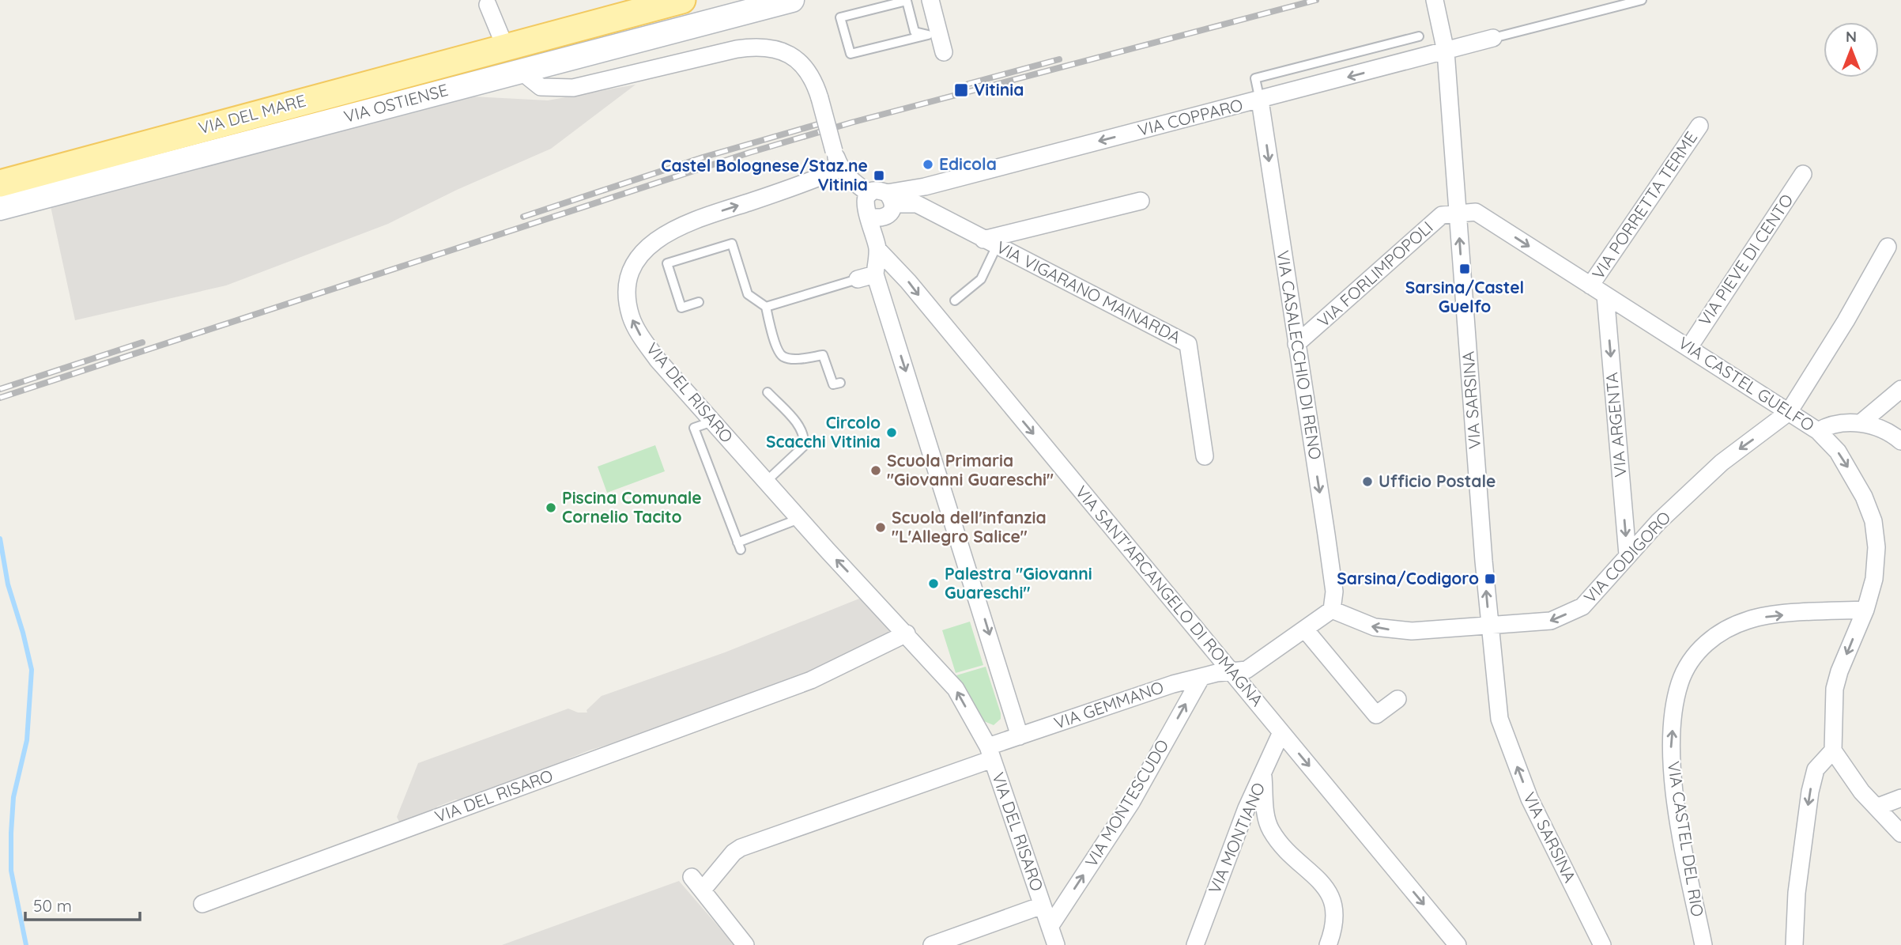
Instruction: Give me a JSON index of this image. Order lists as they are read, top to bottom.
{
  "streets": {
    "main road": ["VIA OSTIENSE", "VIA DEL MARE"],
    "street": [
      "VIA COPPARO",
      "VIA PORRETTA TERME",
      "VIA PIEVE DI CENTO",
      "VIA FORLIMPOPOLI",
      "VIA VIGARANO MAINARDA",
      "VIA CASALECCHIO DI RENO",
      "VIA CASTEL GUELFO",
      "VIA DEL RISARO",
      "VIA SARSINA",
      "VIA ARGENTA",
      "VIA CODIGORO",
      "VIA SANT'ARCANGELO DI ROMAGNA",
      "VIA GEMMANO",
      "VIA MONTESCUDO",
      "VIA MONTIANO",
      "VIA CASTEL DEL RIO"
    ]
  },
  "crossings": [
    ["VIA COPPARO", "VIA VIGARANO MAINARDA"],
    ["VIA COPPARO", "VIA CASALECCHIO DI RENO"],
    ["VIA COPPARO", "VIA SARSINA"],
    ["VIA PORRETTA TERME", "VIA CASTEL GUELFO"],
    ["VIA PIEVE DI CENTO", "VIA CASTEL GUELFO"],
    ["VIA FORLIMPOPOLI", "VIA CASALECCHIO DI RENO"],
    ["VIA FORLIMPOPOLI", "VIA CASTEL GUELFO"],
    ["VIA FORLIMPOPOLI", "VIA SARSINA"],
    ["VIA CASALECCHIO DI RENO", "VIA CODIGORO"],
    ["VIA CASTEL GUELFO", "VIA SARSINA"],
    ["VIA CASTEL GUELFO", "VIA ARGENTA"],
    ["VIA CASTEL GUELFO", "VIA CODIGORO"],
    ["VIA CASTEL GUELFO", "VIA CASTEL DEL RIO"],
    ["VIA DEL RISARO", "VIA GEMMANO"],
    ["VIA DEL RISARO", "VIA MONTESCUDO"],
    ["VIA SARSINA", "VIA CODIGORO"],
    ["VIA ARGENTA", "VIA CODIGORO"],
    ["VIA SANT'ARCANGELO DI ROMAGNA", "VIA GEMMANO"],
    ["VIA SANT'ARCANGELO DI ROMAGNA", "VIA MONTIANO"],
    ["VIA GEMMANO", "VIA MONTESCUDO"]
  ],
  "one_way": [
    "VIA CASALECCHIO DI RENO",
    "VIA CASTEL GUELFO",
    "VIA SARSINA",
    "VIA ARGENTA",
    "VIA CODIGORO",
    "VIA MONTESCUDO"
  ],
  "places": {
    "transit": [
      "Vitinia",
      "Castel Bolognese/Staz.ne Vitinia",
      "Sarsina/Castel Guelfo",
      "Sarsina/Codigoro"
    ],
    "other": [
      "Edicola",
      "Circolo Scacchi Vitinia",
      "Scuola Primaria \"Giovanni Guareschi\"",
      "Ufficio Postale",
      "Piscina Comunale Cornelio Tacito",
      "Scuola dell'infanzia \"L'Allegro Salice\"",
      "Palestra \"Giovanni Guareschi\""
    ]
  },
  "scale_bar": "50 m",
  "north": "top"
}
